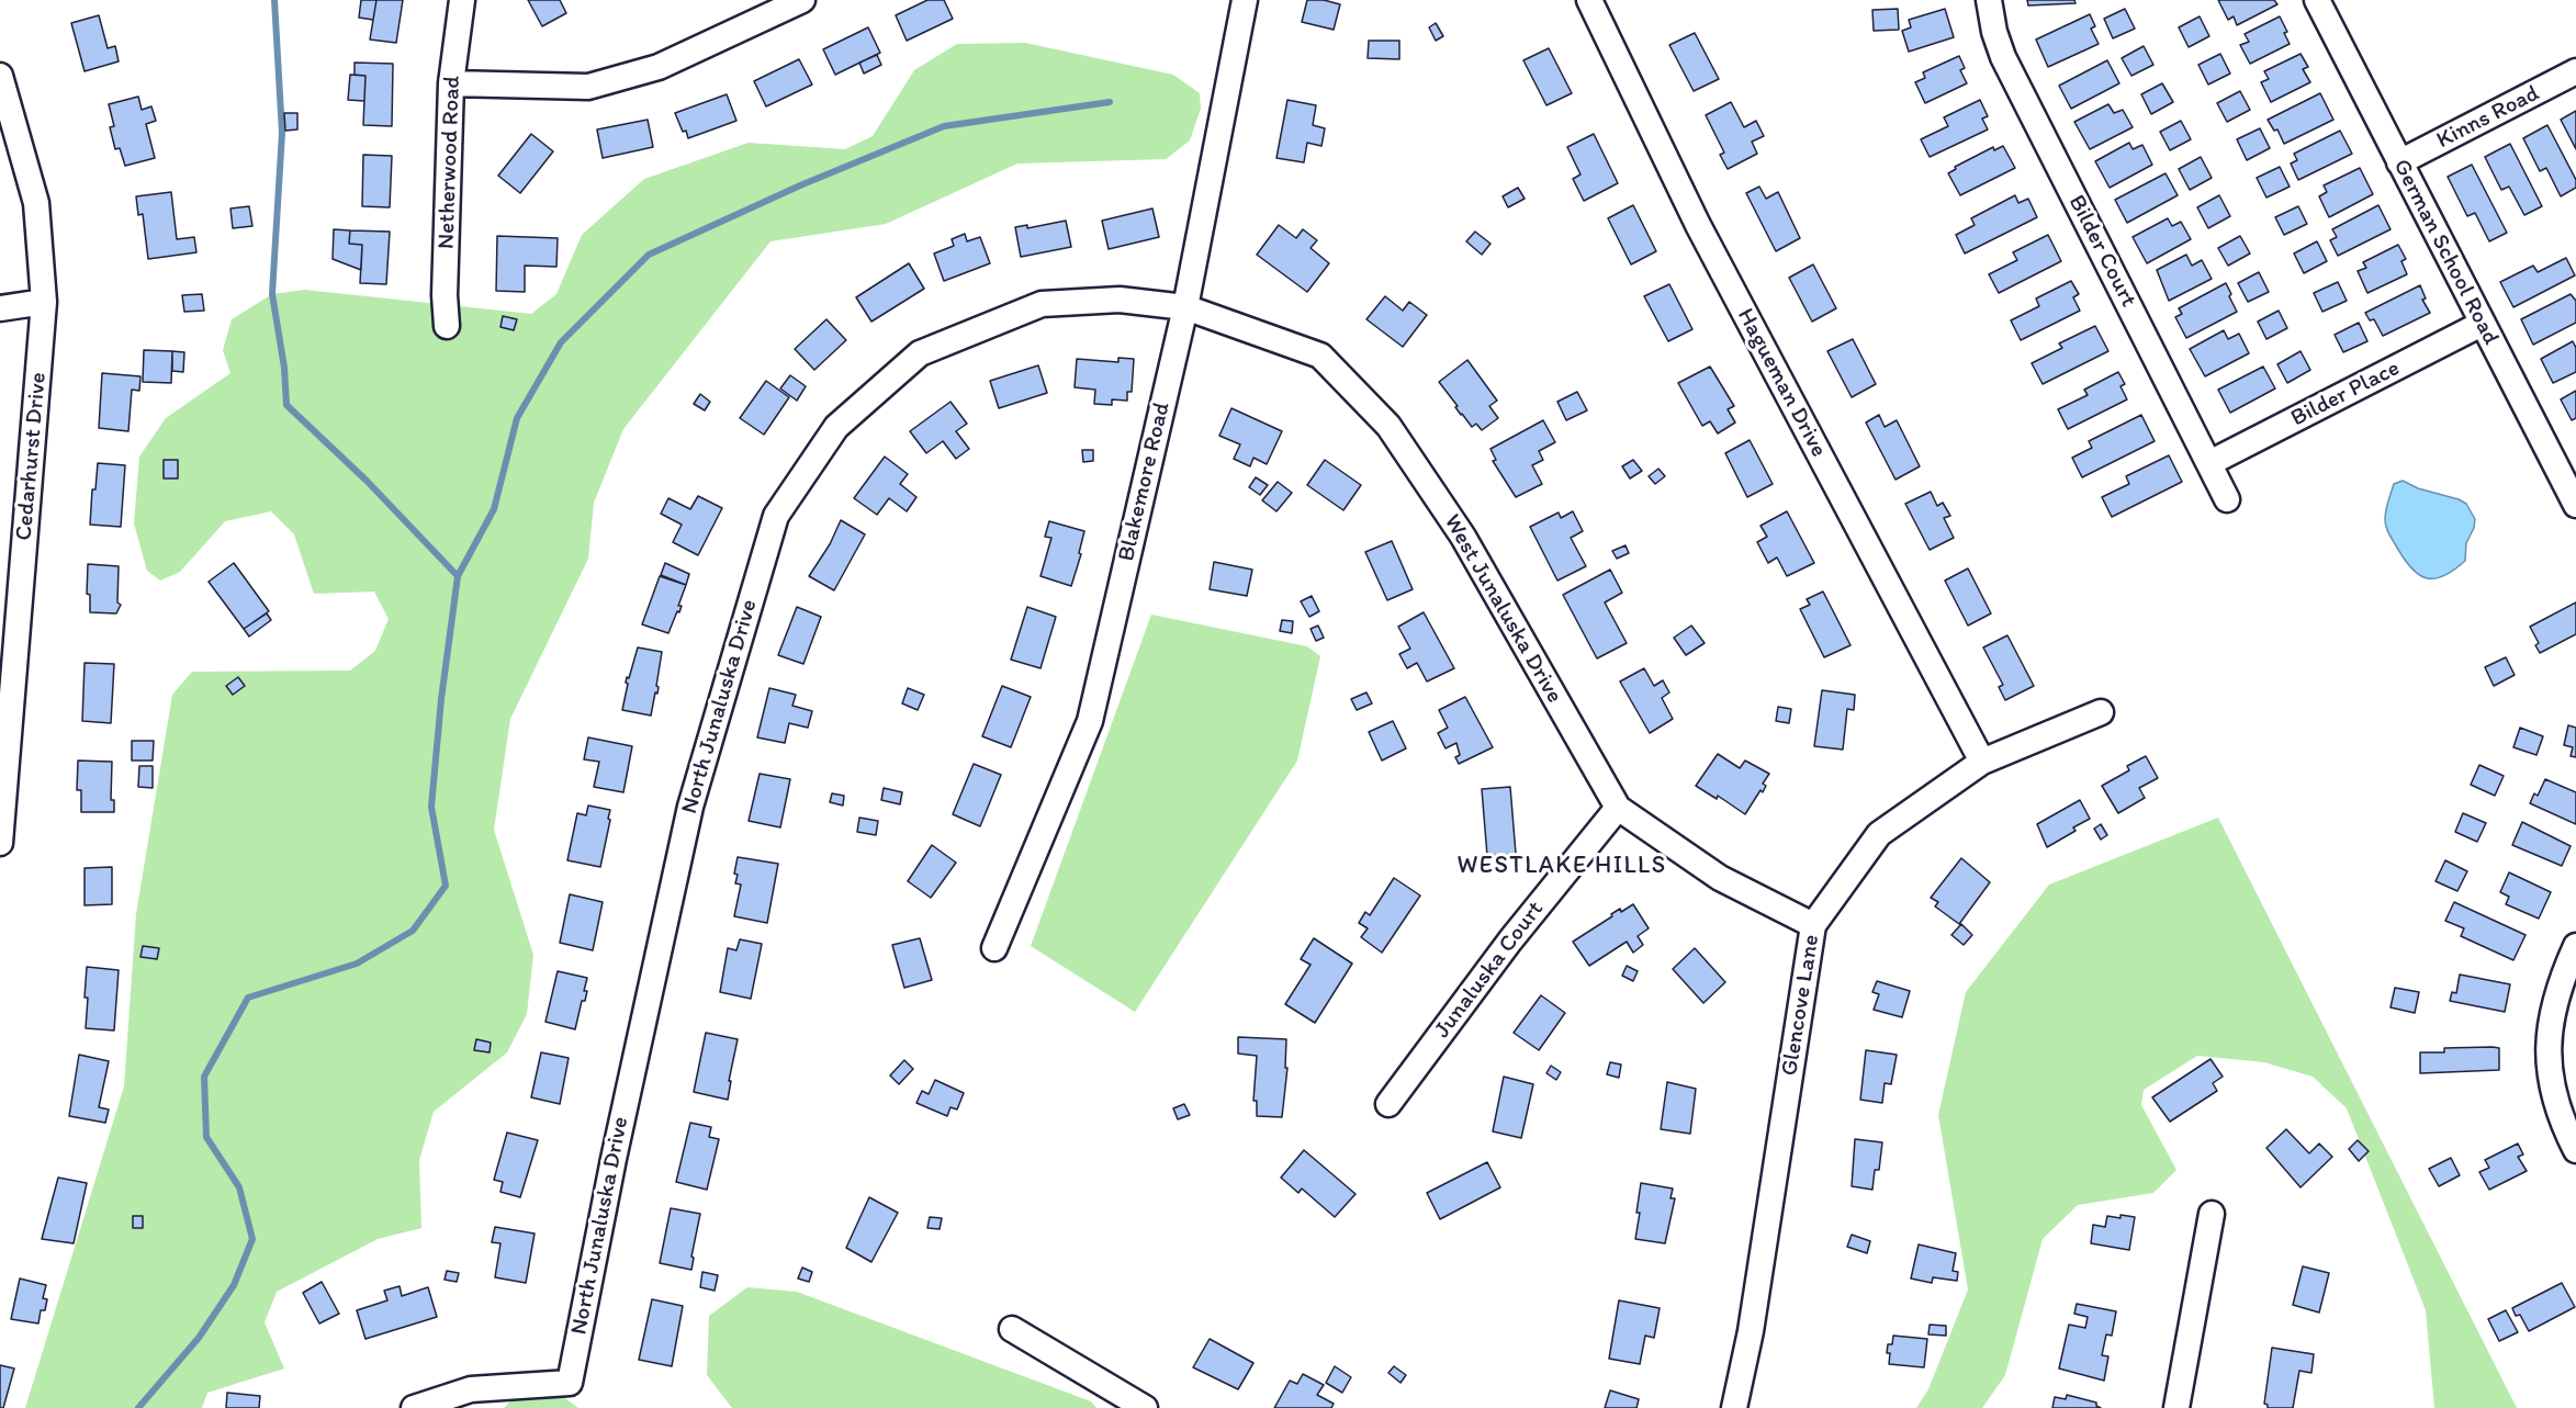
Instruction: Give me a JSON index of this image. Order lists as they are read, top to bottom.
{
  "streets": {
    "street": [
      "Kinns Road",
      "Netherwood Road",
      "Bilder Court",
      "German School Road",
      "Hagueman Drive",
      "Bilder Place",
      "Cedarhurst Drive",
      "Blakemore Road",
      "West Junaluska Drive",
      "North Junaluska Drive",
      "Junaluska Court",
      "Glencove Lane"
    ]
  },
  "crossings": [
    ["Kinns Road", "German School Road"],
    ["Bilder Court", "Bilder Place"],
    ["German School Road", "Bilder Place"],
    ["Hagueman Drive", "Glencove Lane"],
    ["Blakemore Road", "West Junaluska Drive"],
    ["Blakemore Road", "North Junaluska Drive"],
    ["West Junaluska Drive", "North Junaluska Drive"],
    ["West Junaluska Drive", "Junaluska Court"],
    ["West Junaluska Drive", "Glencove Lane"]
  ],
  "districts": ["WESTLAKE HILLS"]
}
